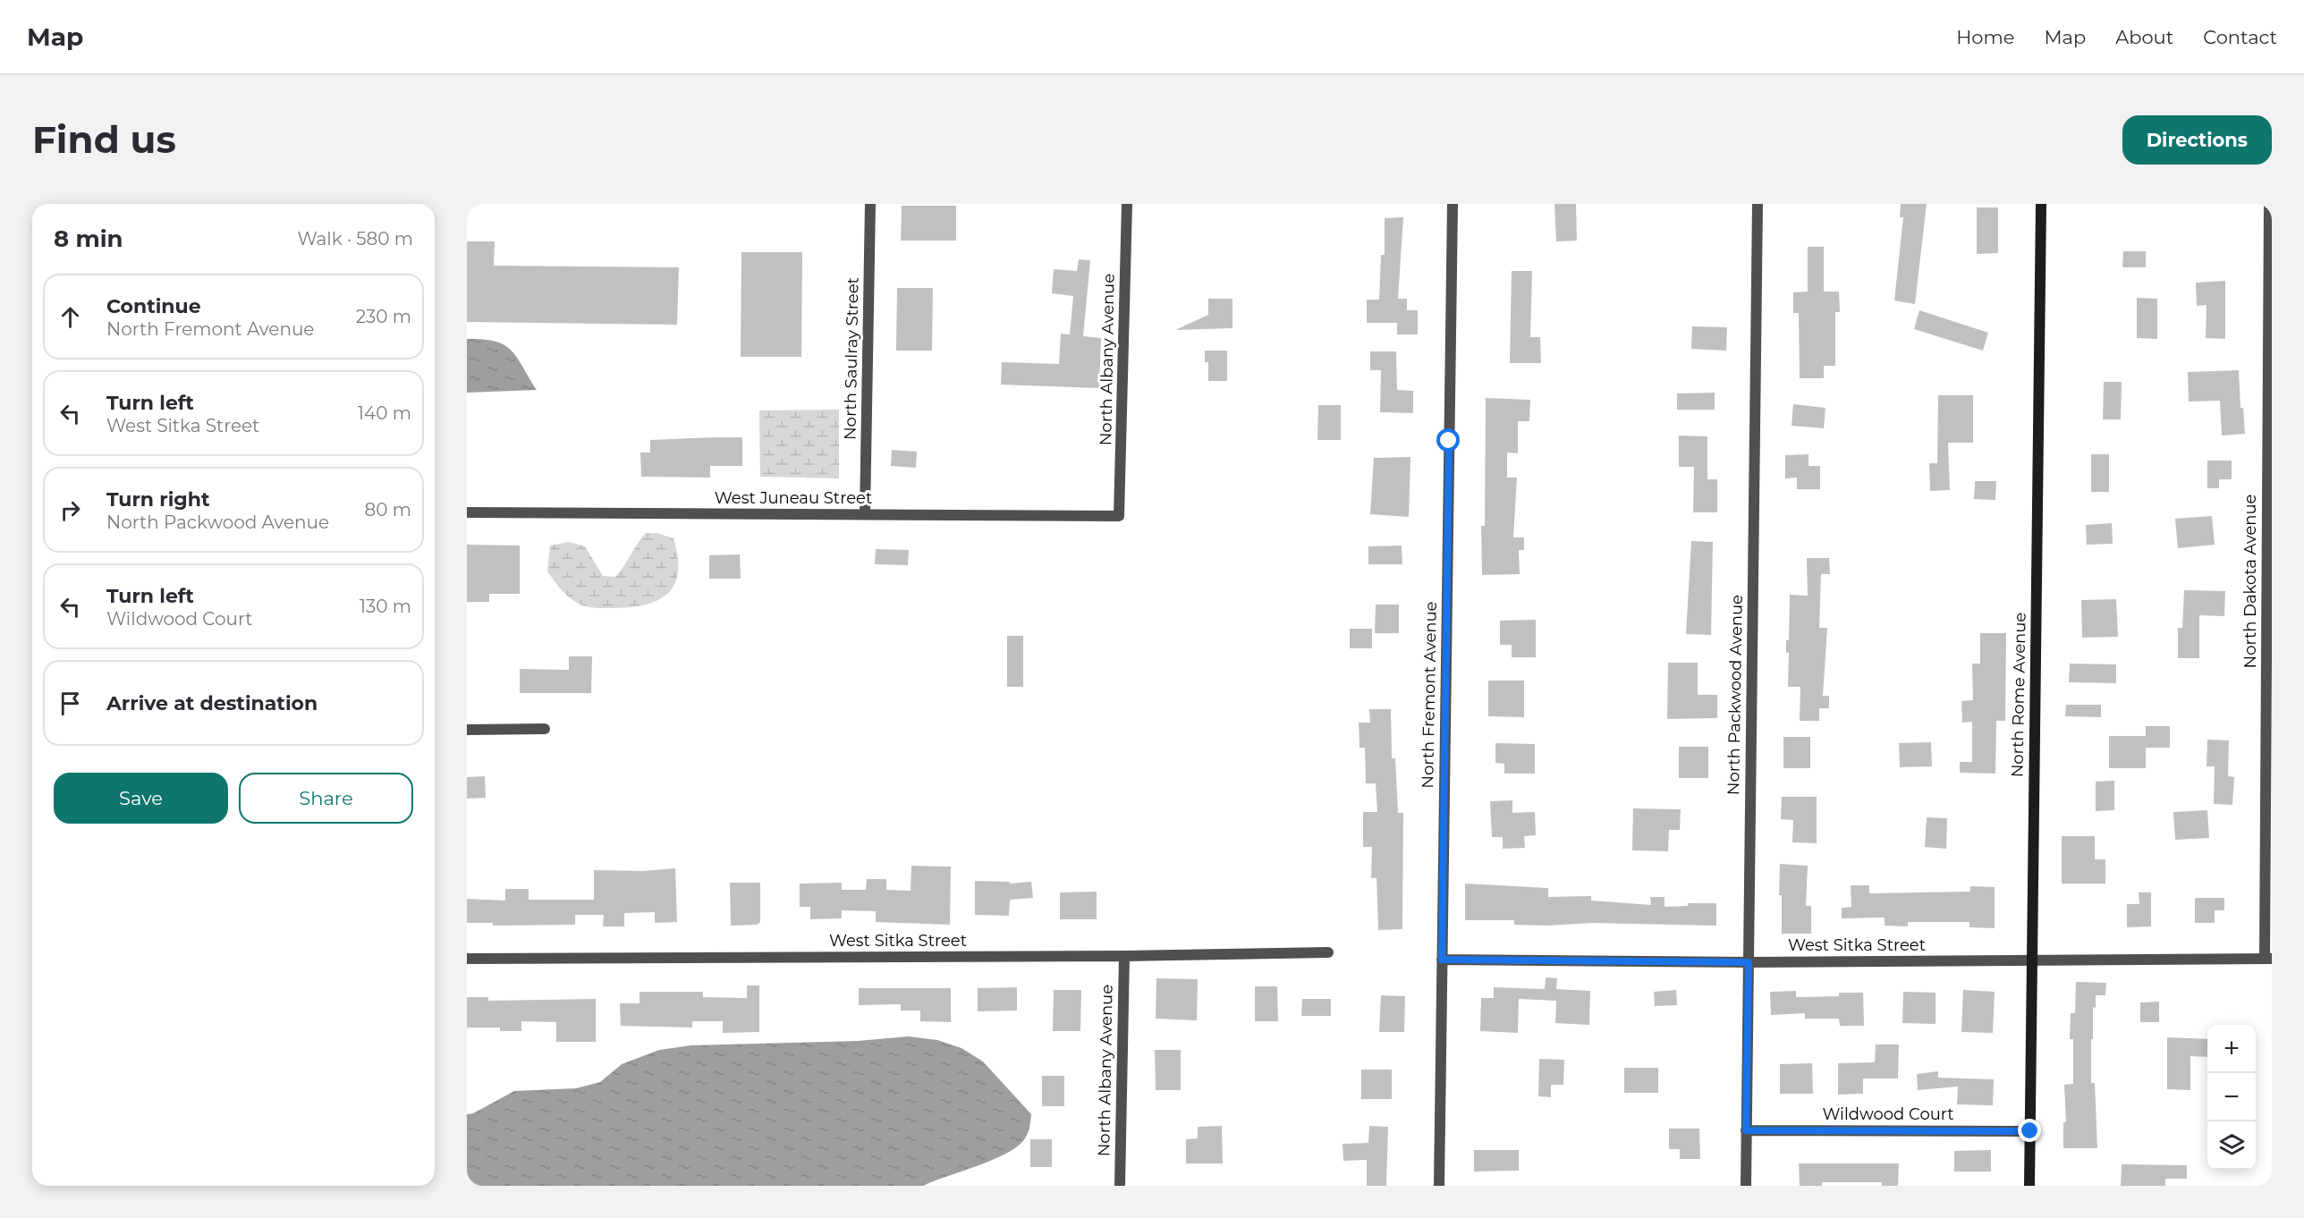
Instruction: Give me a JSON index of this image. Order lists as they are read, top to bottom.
{
  "streets": {
    "street": [
      "North Saulray Street",
      "North Albany Avenue",
      "West Juneau Street",
      "North Dakota Avenue",
      "North Fremont Avenue",
      "North Packwood Avenue",
      "North Rome Avenue",
      "West Sitka Street",
      "Wildwood Court"
    ]
  },
  "crossings": [
    ["North Saulray Street", "West Juneau Street"],
    ["North Albany Avenue", "West Juneau Street"],
    ["North Albany Avenue", "West Sitka Street"],
    ["North Dakota Avenue", "West Sitka Street"],
    ["North Fremont Avenue", "West Sitka Street"],
    ["North Packwood Avenue", "West Sitka Street"],
    ["North Packwood Avenue", "Wildwood Court"],
    ["North Rome Avenue", "West Sitka Street"],
    ["North Rome Avenue", "Wildwood Court"]
  ],
  "page": {
    "header": "Map",
    "nav": [
      "Home",
      "Map",
      "About",
      "Contact"
    ],
    "buttons": [
      "Directions",
      ["Save", "Share"]
    ],
    "title": "Find us",
    "heading": ["8 min", "Walk · 580 m"],
    "list": [
      ["Continue", "North Fremont Avenue", "230 m"],
      ["Turn left", "West Sitka Street", "140 m"],
      ["Turn right", "North Packwood Avenue", "80 m"],
      ["Turn left", "Wildwood Court", "130 m"],
      "Arrive at destination"
    ],
    "map_buttons": ["+", "−"]
  }
}
